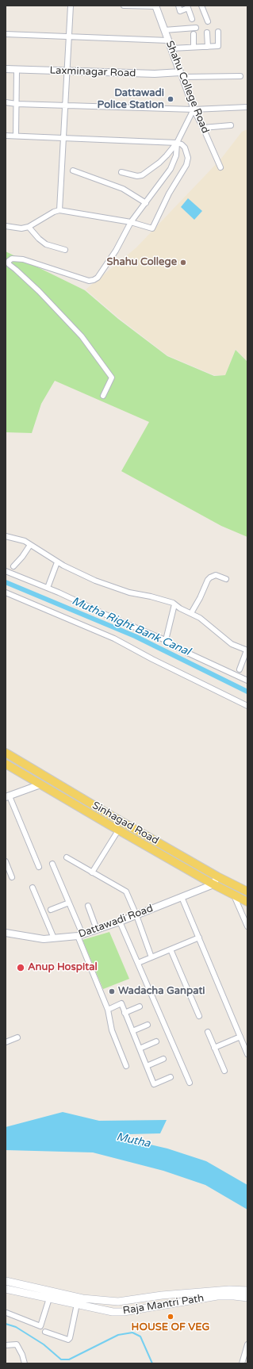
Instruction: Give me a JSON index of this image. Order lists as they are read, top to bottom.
{
  "streets": {
    "main road": ["Sinhagad Road", "Raja Mantri Path"],
    "street": ["Laxminagar Road", "Shahu College Road", "Dattawadi Road"]
  },
  "crossings": [
    ["Laxminagar Road", "Shahu College Road"],
    ["Sinhagad Road", "Dattawadi Road"]
  ],
  "water": ["Mutha Right Bank Canal", "Mutha"],
  "places": [
    "Dattawadi Police Station",
    "Shahu College",
    "Anup Hospital",
    "Wadacha Ganpati",
    "HOUSE OF VEG"
  ]
}
